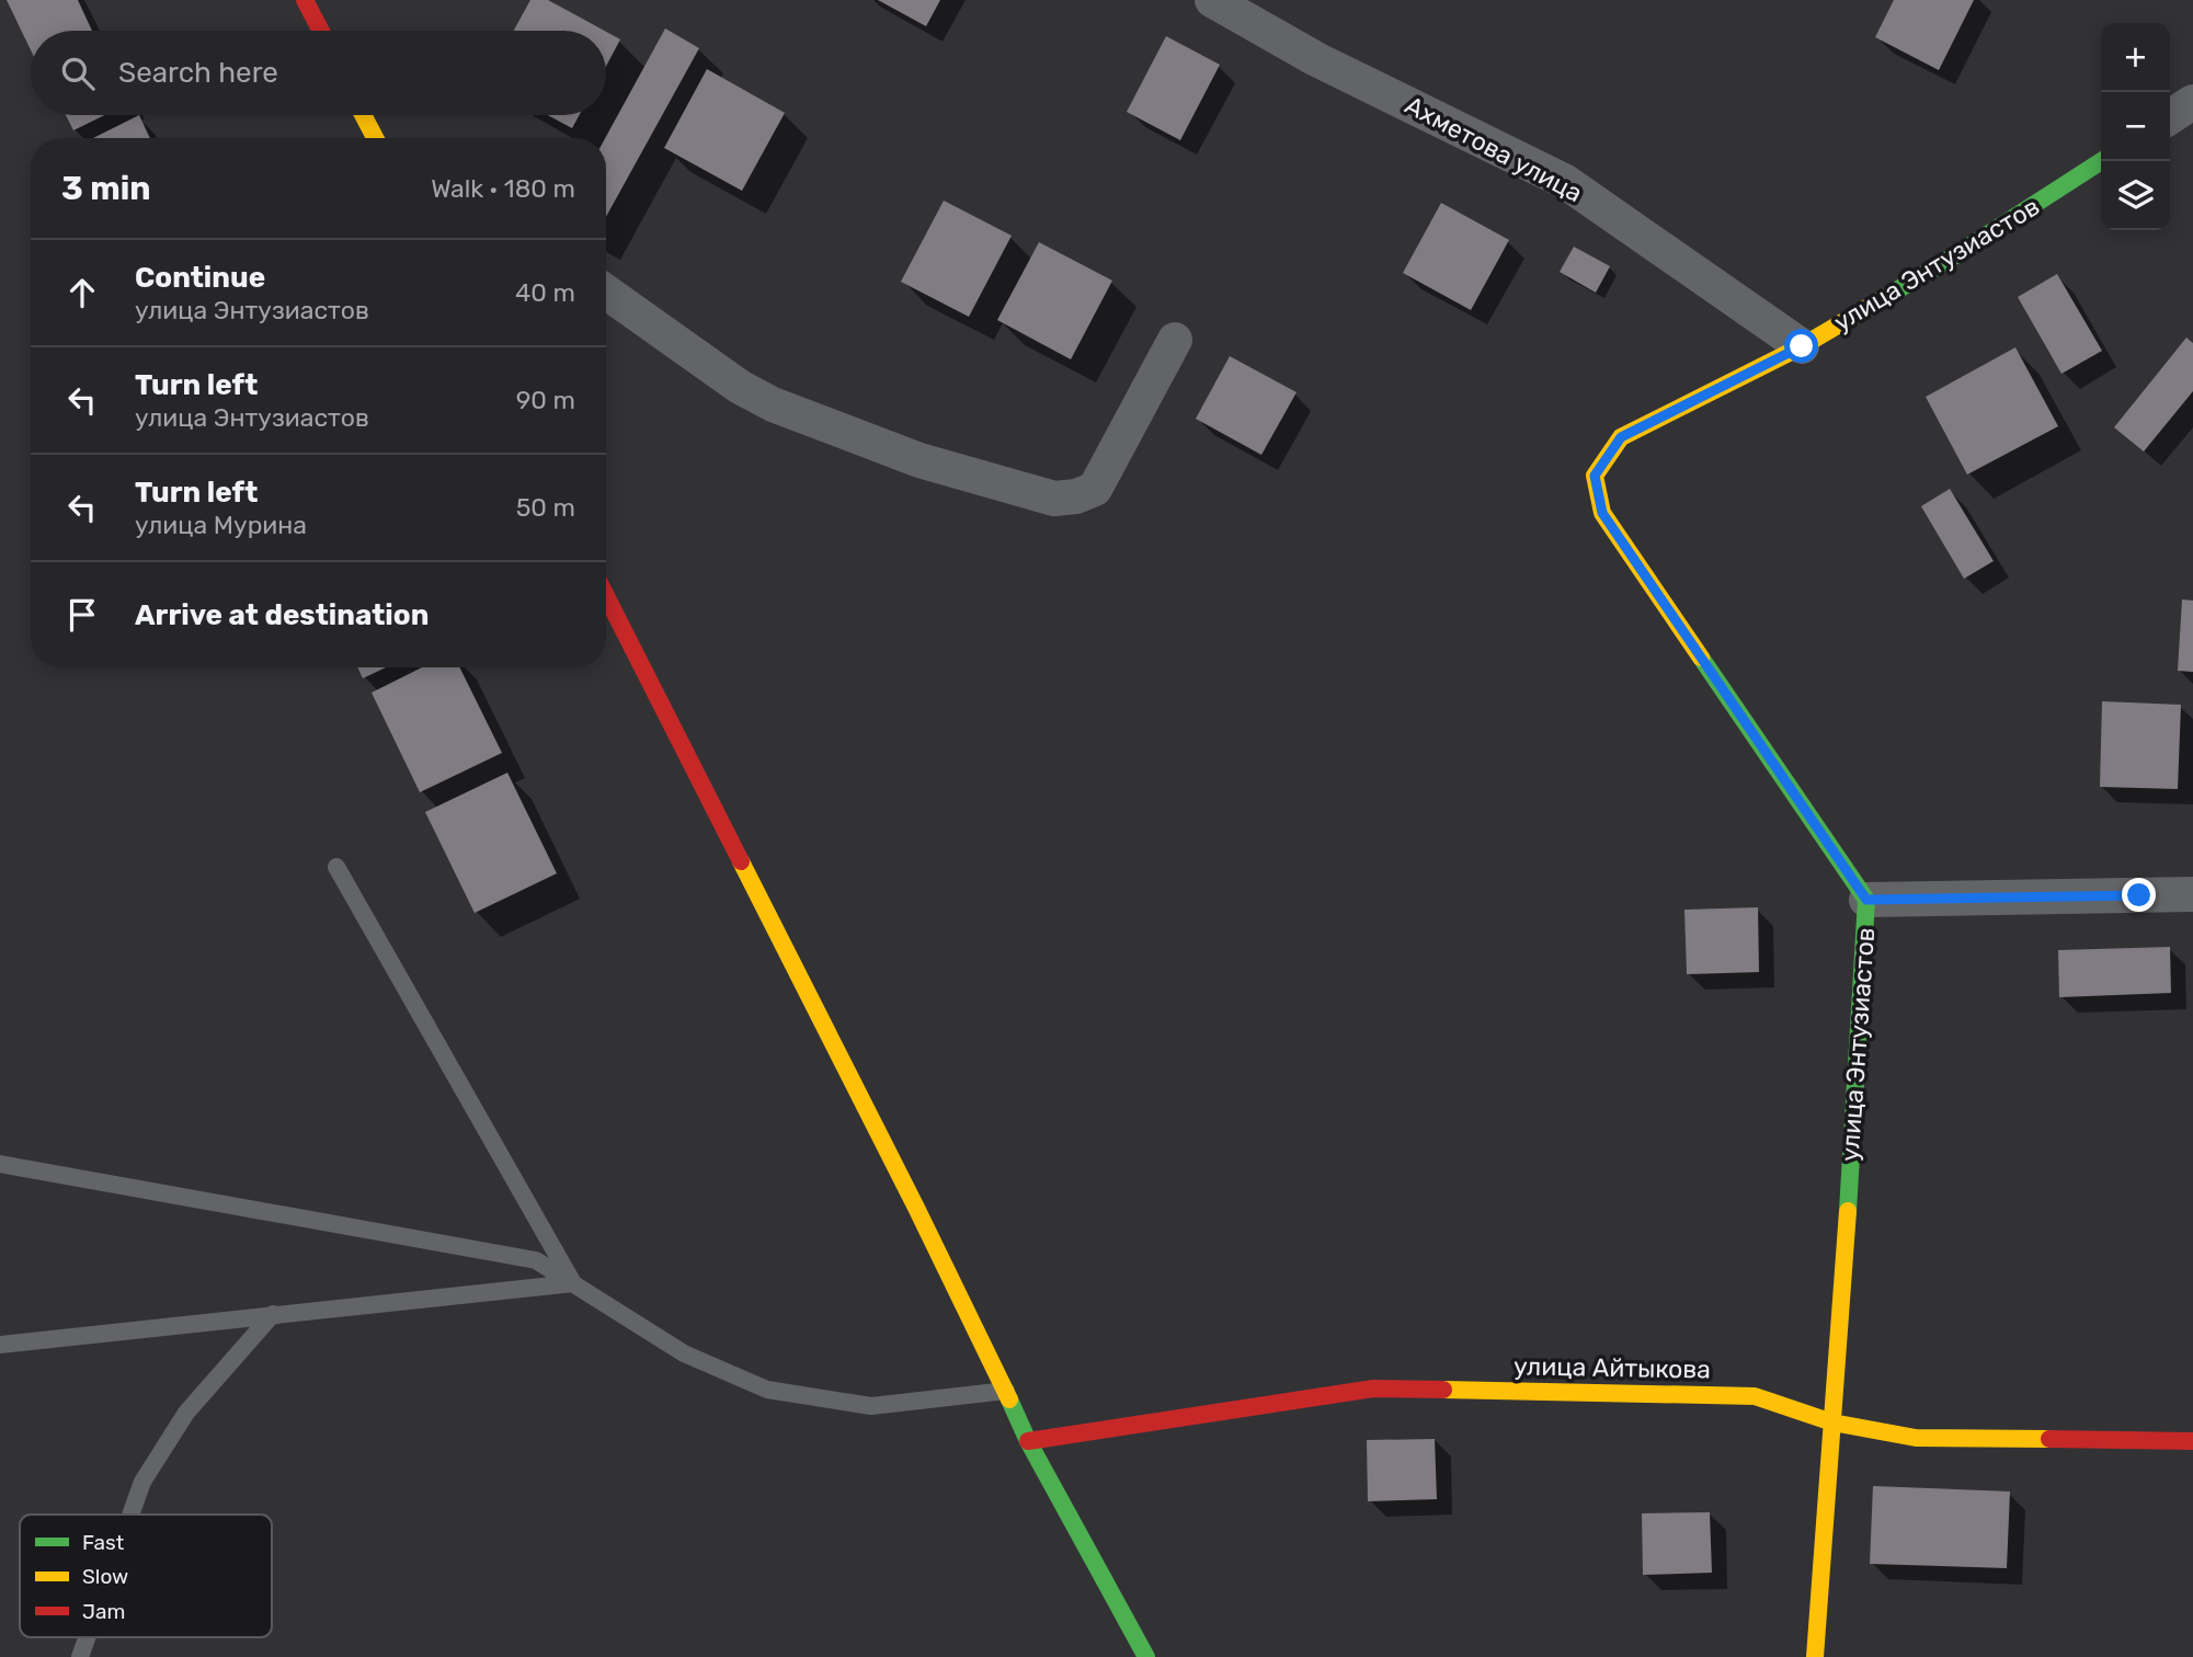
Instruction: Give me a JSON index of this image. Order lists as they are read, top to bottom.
{
  "streets": {
    "street": ["Ахметова улица", "улица Энтузиастов", "улица Айтыкова"]
  },
  "crossings": [
    ["Ахметова улица", "улица Энтузиастов"],
    ["улица Энтузиастов", "улица Айтыкова"]
  ],
  "legend": ["Fast", "Slow", "Jam"],
  "page": {
    "map_buttons": ["+", "−"],
    "search": "Search here",
    "heading": ["3 min", "Walk · 180 m"],
    "list": [
      ["Continue", "улица Энтузиастов", "40 m"],
      ["Turn left", "улица Энтузиастов", "90 m"],
      ["Turn left", "улица Мурина", "50 m"],
      "Arrive at destination"
    ]
  }
}
